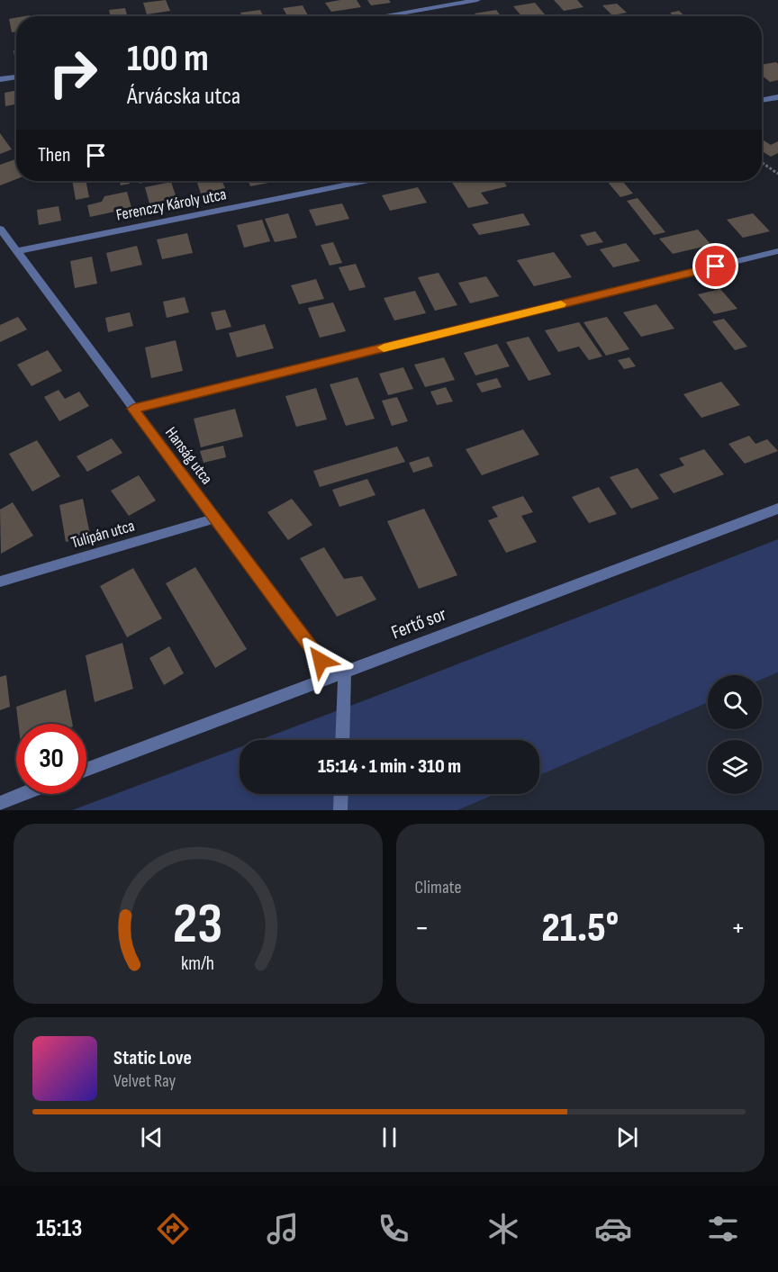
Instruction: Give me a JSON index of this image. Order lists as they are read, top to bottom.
{
  "streets": {
    "street": [
      "Ferenczy Károly utca",
      "Hanság utca",
      "Tulipán utca",
      "Fertő sor"
    ]
  },
  "crossings": [
    ["Ferenczy Károly utca", "Hanság utca"],
    ["Hanság utca", "Tulipán utca"],
    ["Hanság utca", "Fertő sor"]
  ],
  "page": {
    "turn": ["100 m", "Árvácska utca"],
    "then": "Then",
    "limit": "30",
    "trip": "15:14 · 1 min · 310 m",
    "tile": "Climate",
    "heat": ["−", "21.5°", "+"],
    "song": ["Static Love", "Velvet Ray"],
    "tabs": "15:13",
    "gauge": ["23", "km/h"]
  }
}
